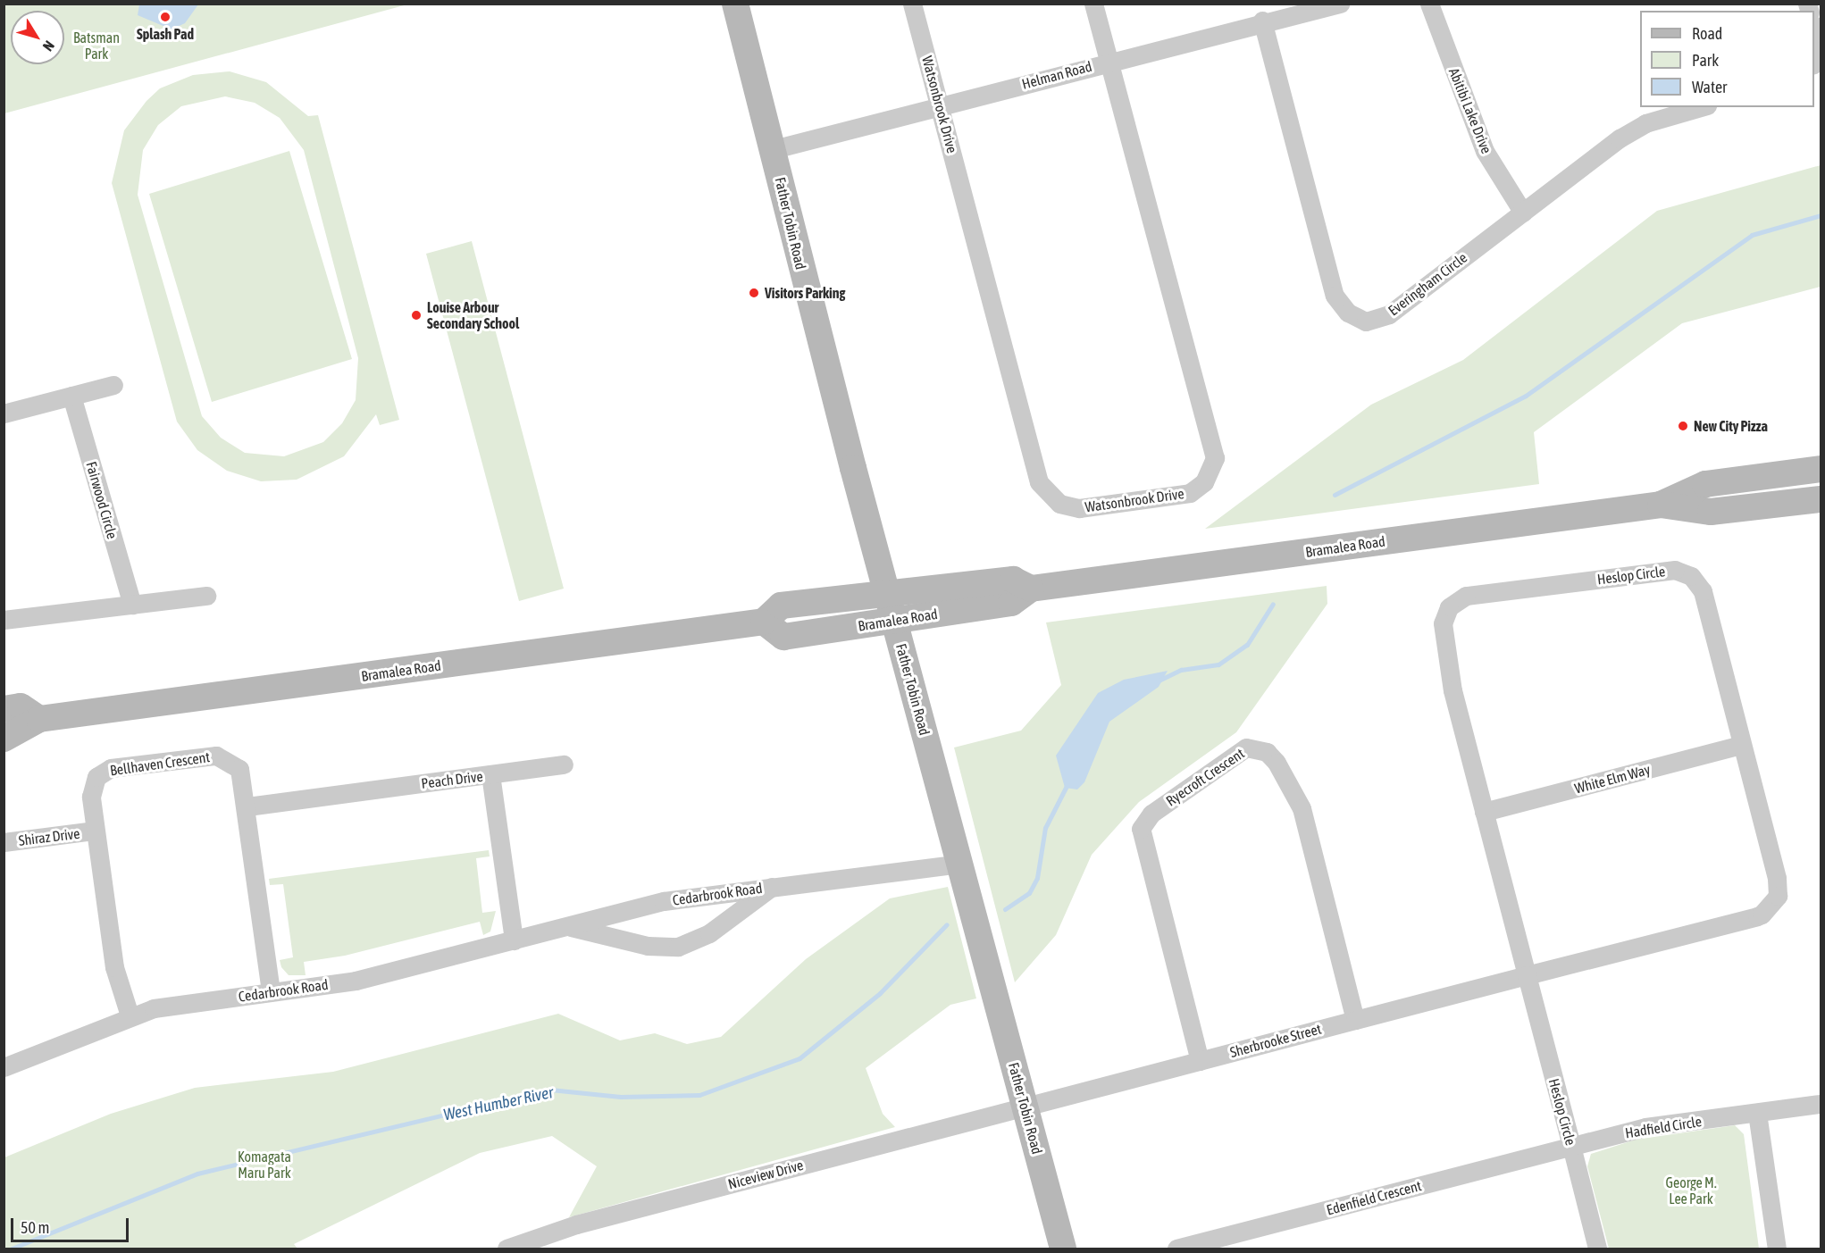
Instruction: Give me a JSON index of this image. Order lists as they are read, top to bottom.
{
  "streets": {
    "main road": ["Father Tobin Road", "Bramalea Road"],
    "street": [
      "Helman Road",
      "Watsonbrook Drive",
      "Abitibi Lake Drive",
      "Everingham Circle",
      "Fairwood Circle",
      "Heslop Circle",
      "Bellhaven Crescent",
      "Ryecroft Crescent",
      "White Elm Way",
      "Peach Drive",
      "Shiraz Drive",
      "Cedarbrook Road",
      "Sherbrooke Street",
      "Hadfield Circle",
      "Niceview Drive",
      "Edenfield Crescent"
    ]
  },
  "crossings": [
    ["Helman Road", "Watsonbrook Drive"],
    ["Helman Road", "Father Tobin Road"],
    ["Helman Road", "Everingham Circle"],
    ["Abitibi Lake Drive", "Everingham Circle"],
    ["Father Tobin Road", "Bramalea Road"],
    ["Father Tobin Road", "Cedarbrook Road"],
    ["Father Tobin Road", "Sherbrooke Street"],
    ["Father Tobin Road", "Niceview Drive"],
    ["Heslop Circle", "White Elm Way"],
    ["Heslop Circle", "Sherbrooke Street"],
    ["Heslop Circle", "Hadfield Circle"],
    ["Heslop Circle", "Edenfield Crescent"],
    ["Bellhaven Crescent", "Peach Drive"],
    ["Bellhaven Crescent", "Shiraz Drive"],
    ["Bellhaven Crescent", "Cedarbrook Road"],
    ["Ryecroft Crescent", "Sherbrooke Street"],
    ["Peach Drive", "Cedarbrook Road"],
    ["Sherbrooke Street", "Niceview Drive"],
    ["Hadfield Circle", "Edenfield Crescent"]
  ],
  "water": ["West Humber River"],
  "parks": ["Batsman Park", "Komagata Maru Park", "George M. Lee Park"],
  "places": [
    "Splash Pad",
    "Visitors Parking",
    "Louise Arbour Secondary School",
    "New City Pizza"
  ],
  "legend": ["Road", "Park", "Water"],
  "scale_bar": "50 m",
  "north": "bottom right"
}
